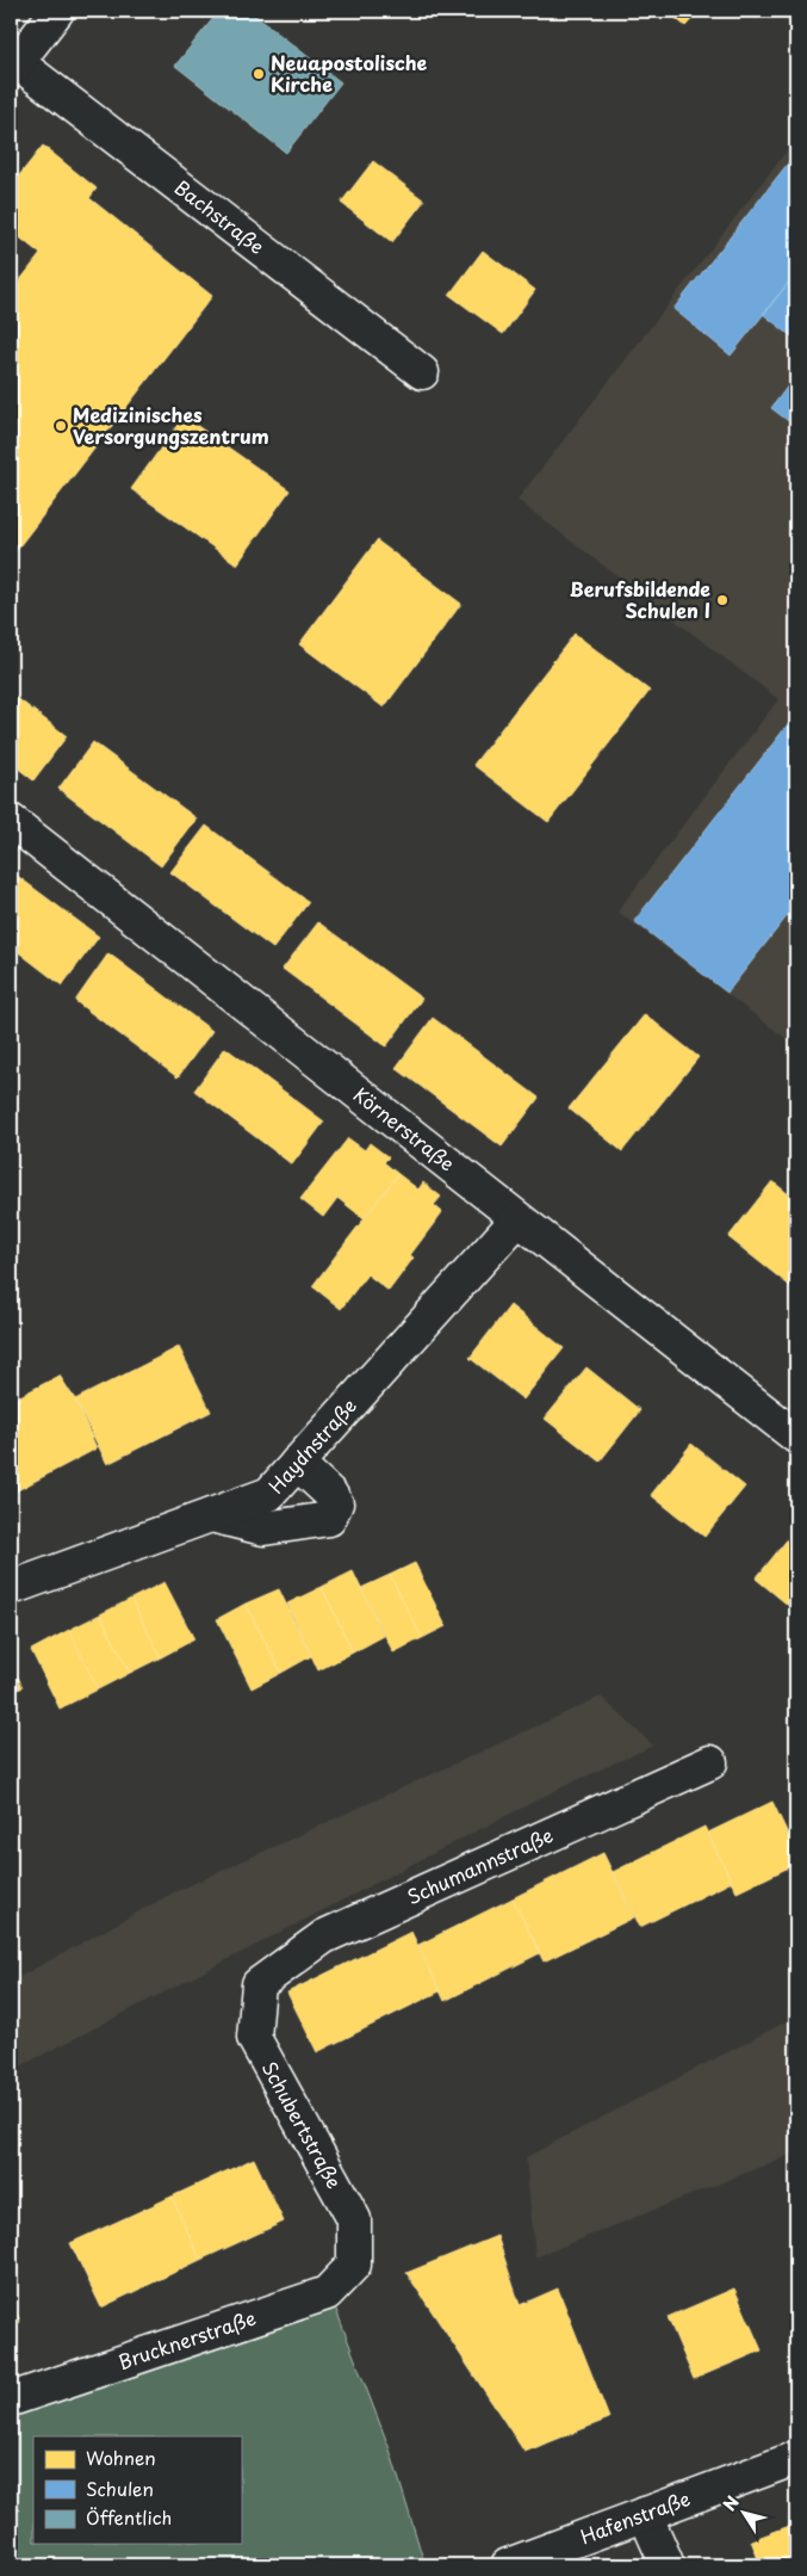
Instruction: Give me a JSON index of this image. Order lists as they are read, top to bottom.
{
  "streets": {
    "street": [
      "Bachstraße",
      "Körnerstraße",
      "Haydnstraße",
      "Schumannstraße",
      "Schubertstraße",
      "Brucknerstraße",
      "Hafenstraße"
    ]
  },
  "crossings": [
    ["Körnerstraße", "Haydnstraße"],
    ["Schumannstraße", "Schubertstraße"],
    ["Schubertstraße", "Brucknerstraße"]
  ],
  "places": ["Neuapostolische Kirche", "Medizinisches Versorgungszentrum", "Berufsbildende Schulen I"],
  "legend": ["Wohnen", "Schulen", "Öffentlich"],
  "north": "top left"
}
